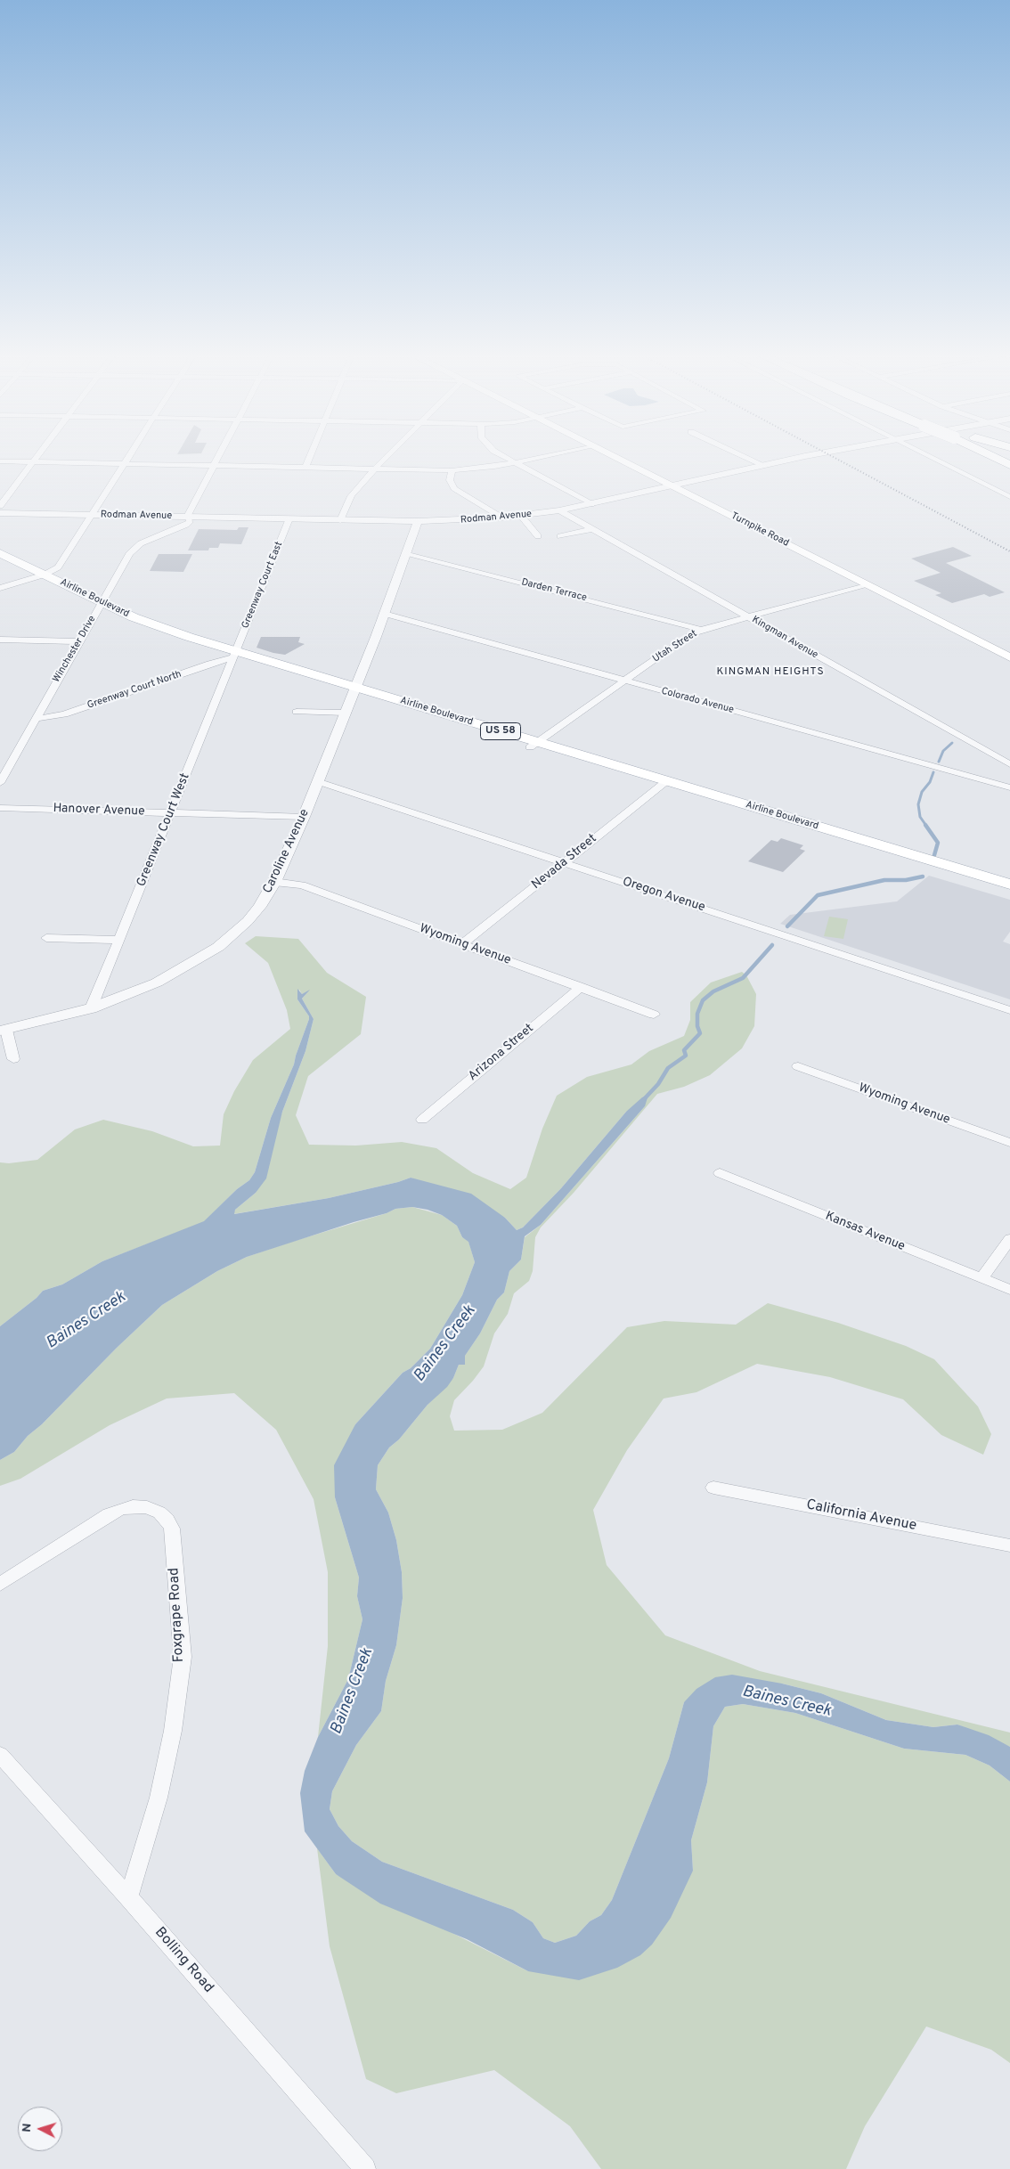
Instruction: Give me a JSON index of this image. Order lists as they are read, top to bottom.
{
  "streets": {
    "main road": ["Turnpike Road", "Airline Boulevard", "US 58"],
    "street": [
      "Rodman Avenue",
      "Greenway Court East",
      "Darden Terrace",
      "Kingman Avenue",
      "Utah Street",
      "Winchester Drive",
      "Greenway Court North",
      "Colorado Avenue",
      "Hanover Avenue",
      "Greenway Court West",
      "Caroline Avenue",
      "Nevada Street",
      "Oregon Avenue",
      "Wyoming Avenue",
      "Arizona Street",
      "Kansas Avenue",
      "California Avenue",
      "Foxgrape Road",
      "Bolling Road"
    ]
  },
  "crossings": [
    ["Rodman Avenue", "Turnpike Road"],
    ["Rodman Avenue", "Greenway Court East"],
    ["Rodman Avenue", "Kingman Avenue"],
    ["Rodman Avenue", "Winchester Drive"],
    ["Rodman Avenue", "Caroline Avenue"],
    ["Turnpike Road", "Utah Street"],
    ["Greenway Court East", "Airline Boulevard"],
    ["Greenway Court East", "Greenway Court North"],
    ["Greenway Court East", "Greenway Court West"],
    ["Darden Terrace", "Utah Street"],
    ["Darden Terrace", "Caroline Avenue"],
    ["Airline Boulevard", "Utah Street"],
    ["Airline Boulevard", "Winchester Drive"],
    ["Airline Boulevard", "Greenway Court North"],
    ["Airline Boulevard", "Greenway Court West"],
    ["Airline Boulevard", "Caroline Avenue"],
    ["Airline Boulevard", "Nevada Street"],
    ["Kingman Avenue", "Utah Street"],
    ["Utah Street", "Colorado Avenue"],
    ["Winchester Drive", "Greenway Court North"],
    ["Greenway Court North", "Greenway Court West"],
    ["Colorado Avenue", "Caroline Avenue"],
    ["Hanover Avenue", "Greenway Court West"],
    ["Hanover Avenue", "Caroline Avenue"],
    ["Greenway Court West", "Caroline Avenue"],
    ["Caroline Avenue", "Oregon Avenue"],
    ["Caroline Avenue", "Wyoming Avenue"],
    ["Nevada Street", "Oregon Avenue"],
    ["Nevada Street", "Wyoming Avenue"],
    ["Wyoming Avenue", "Arizona Street"],
    ["Foxgrape Road", "Bolling Road"]
  ],
  "districts": ["KINGMAN HEIGHTS"],
  "water": ["Baines Creek"],
  "north": "left"
}
